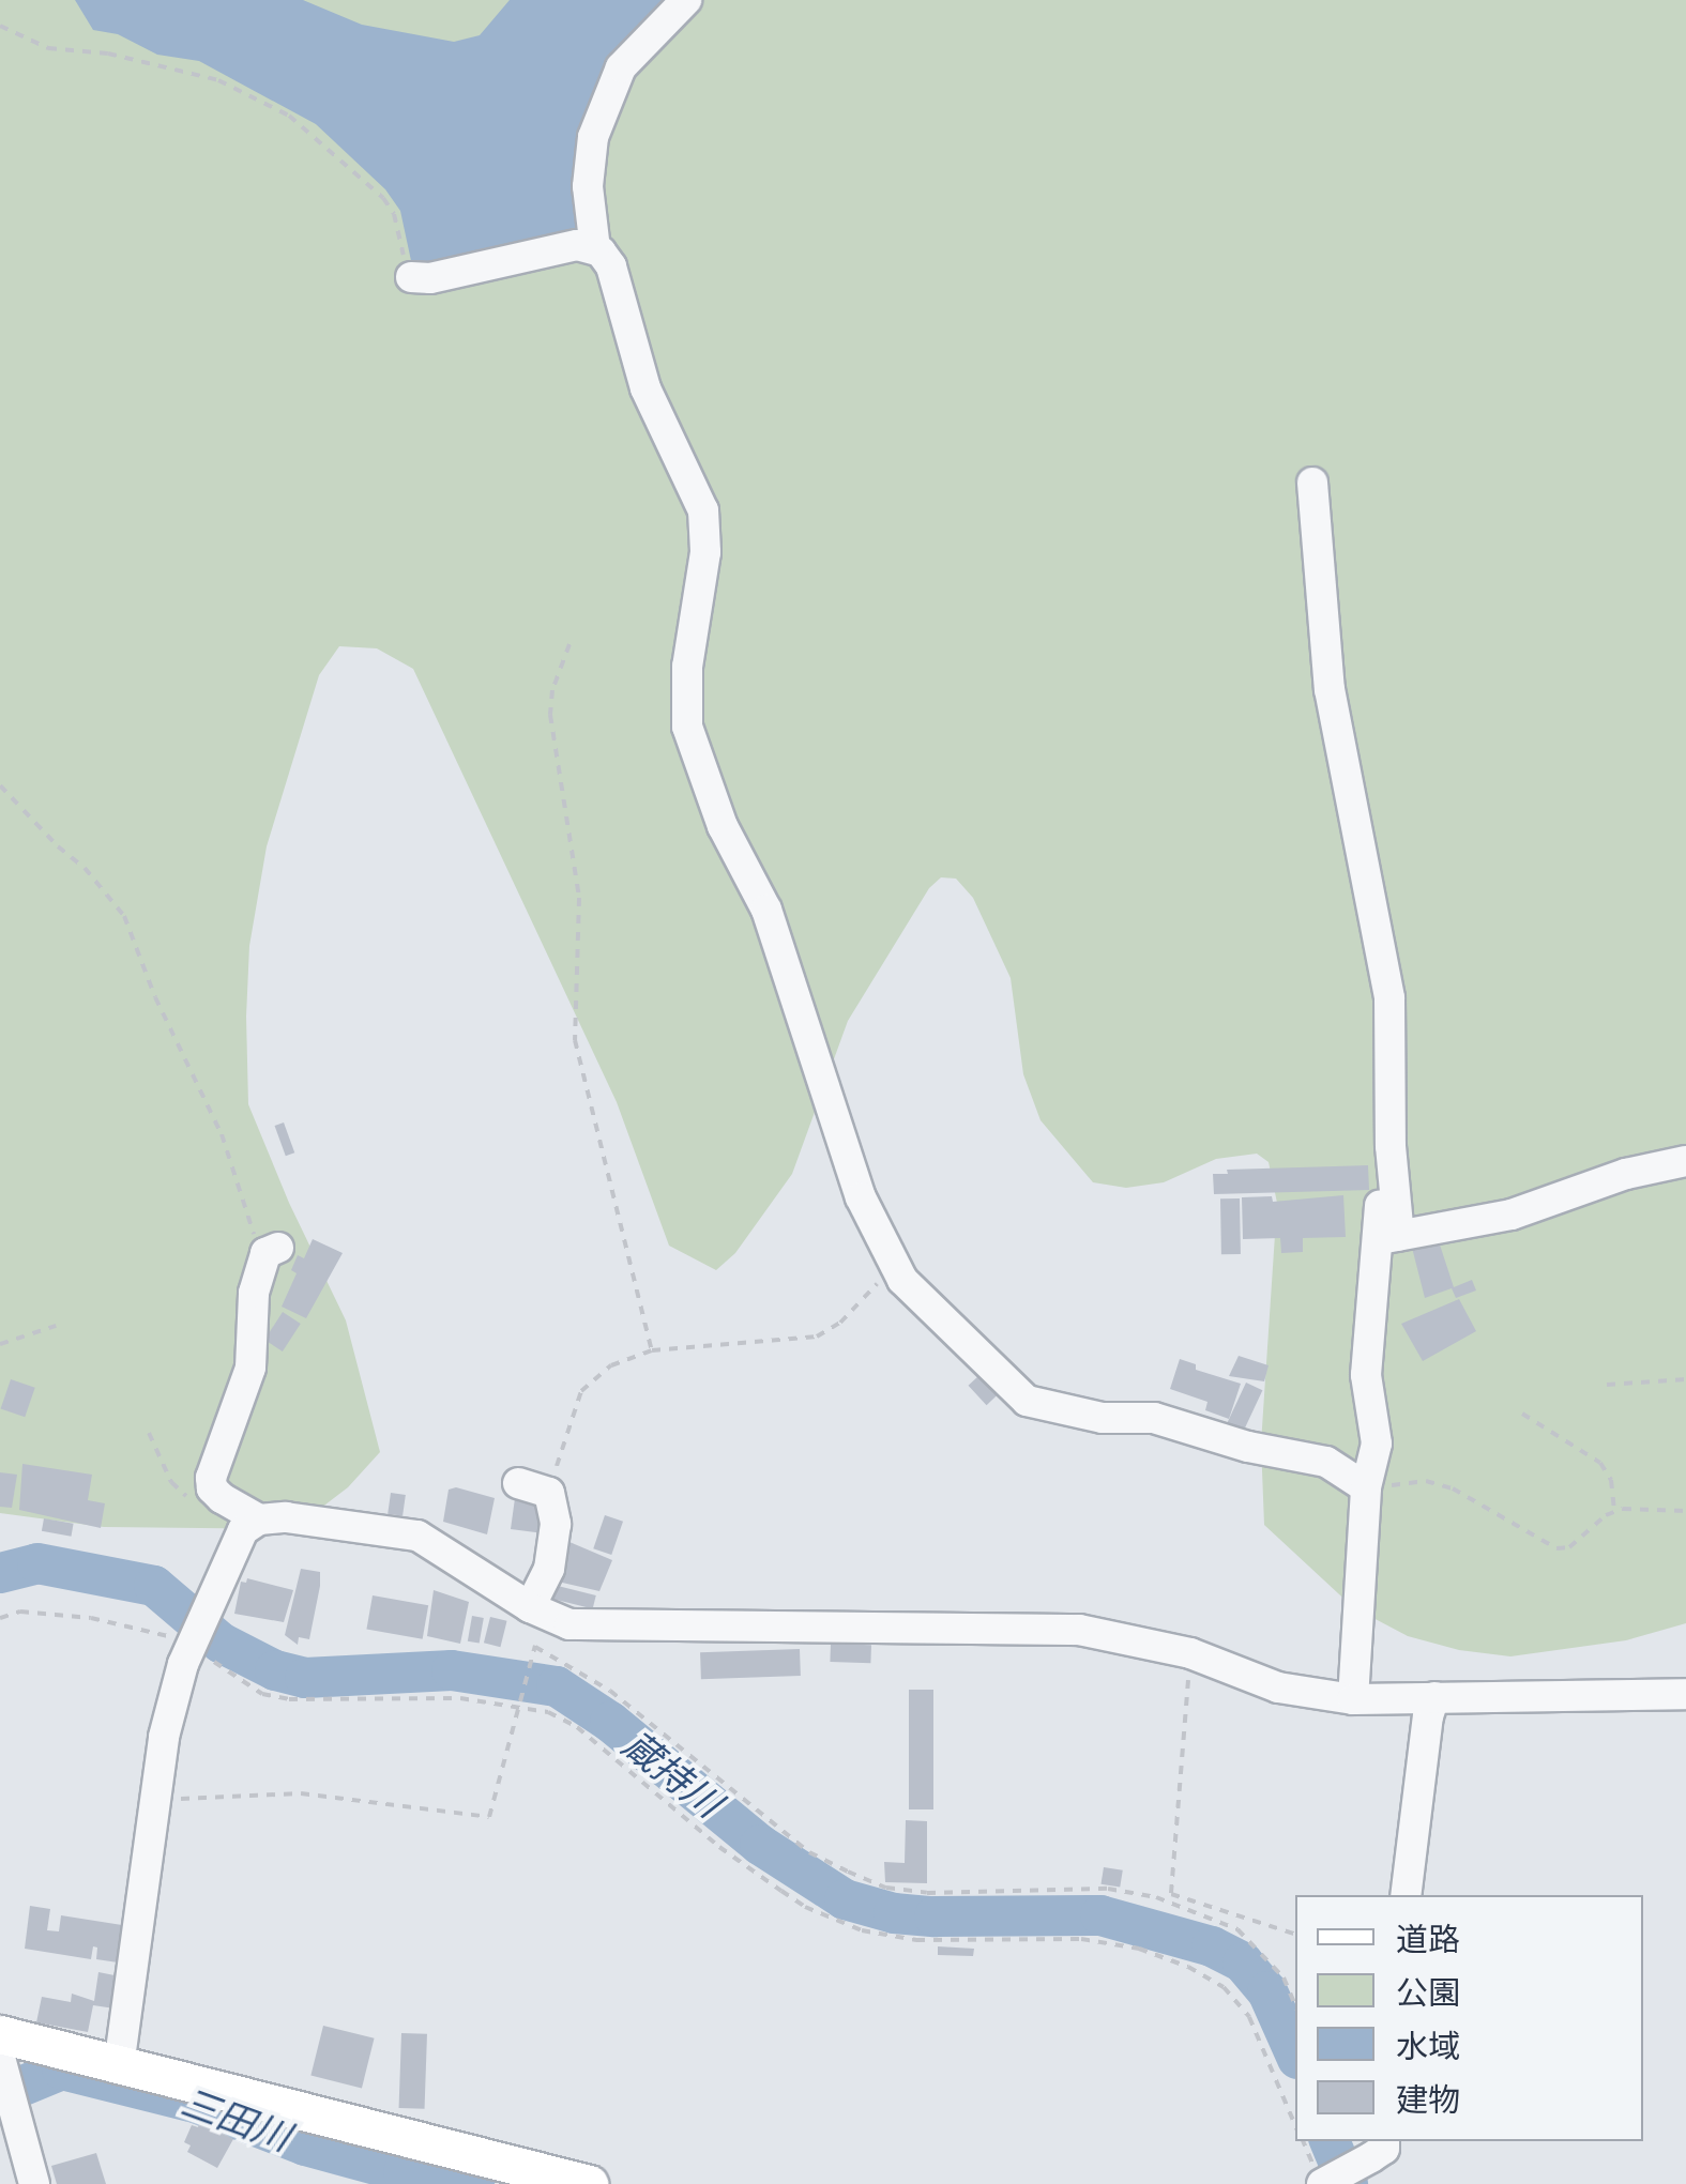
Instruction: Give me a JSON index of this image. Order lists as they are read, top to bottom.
{
  "water": ["蔵持川", "三田川"],
  "legend": [
    "道路",
    "公園",
    "水域",
    "建物"
  ]
}
